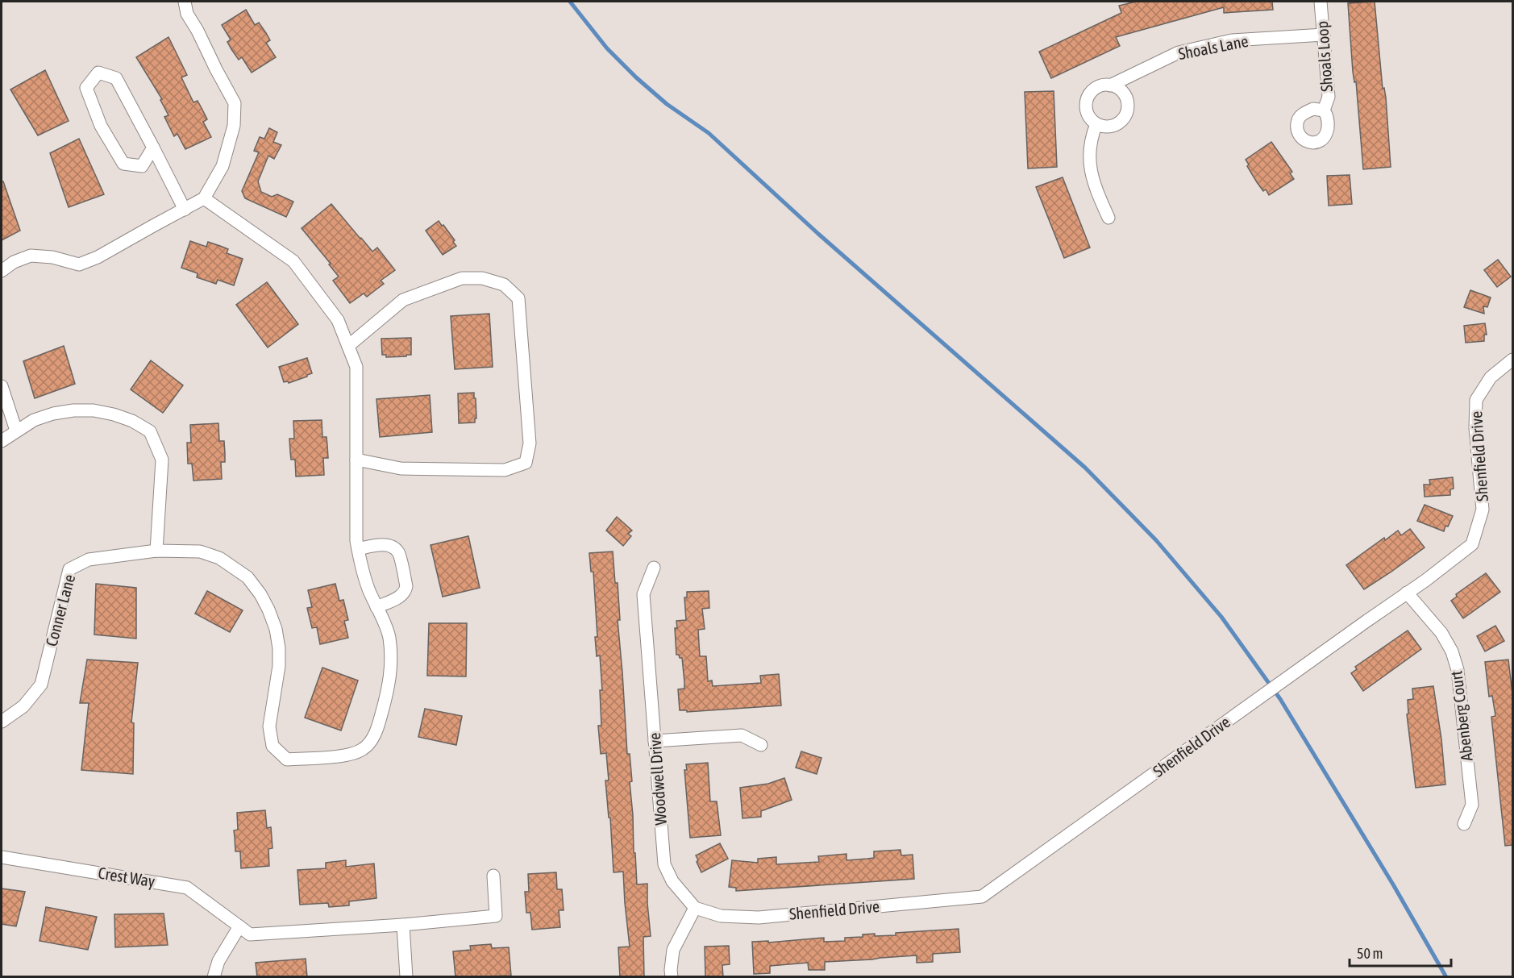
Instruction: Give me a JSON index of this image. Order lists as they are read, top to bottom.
{
  "streets": {
    "street": [
      "Shoals Lane",
      "Shoals Loop",
      "Shenfield Drive",
      "Conner Lane",
      "Abenberg Court",
      "Woodwell Drive",
      "Crest Way"
    ]
  },
  "crossings": [
    ["Shoals Lane", "Shoals Loop"],
    ["Shenfield Drive", "Abenberg Court"],
    ["Shenfield Drive", "Woodwell Drive"]
  ],
  "scale_bar": "50 m"
}
